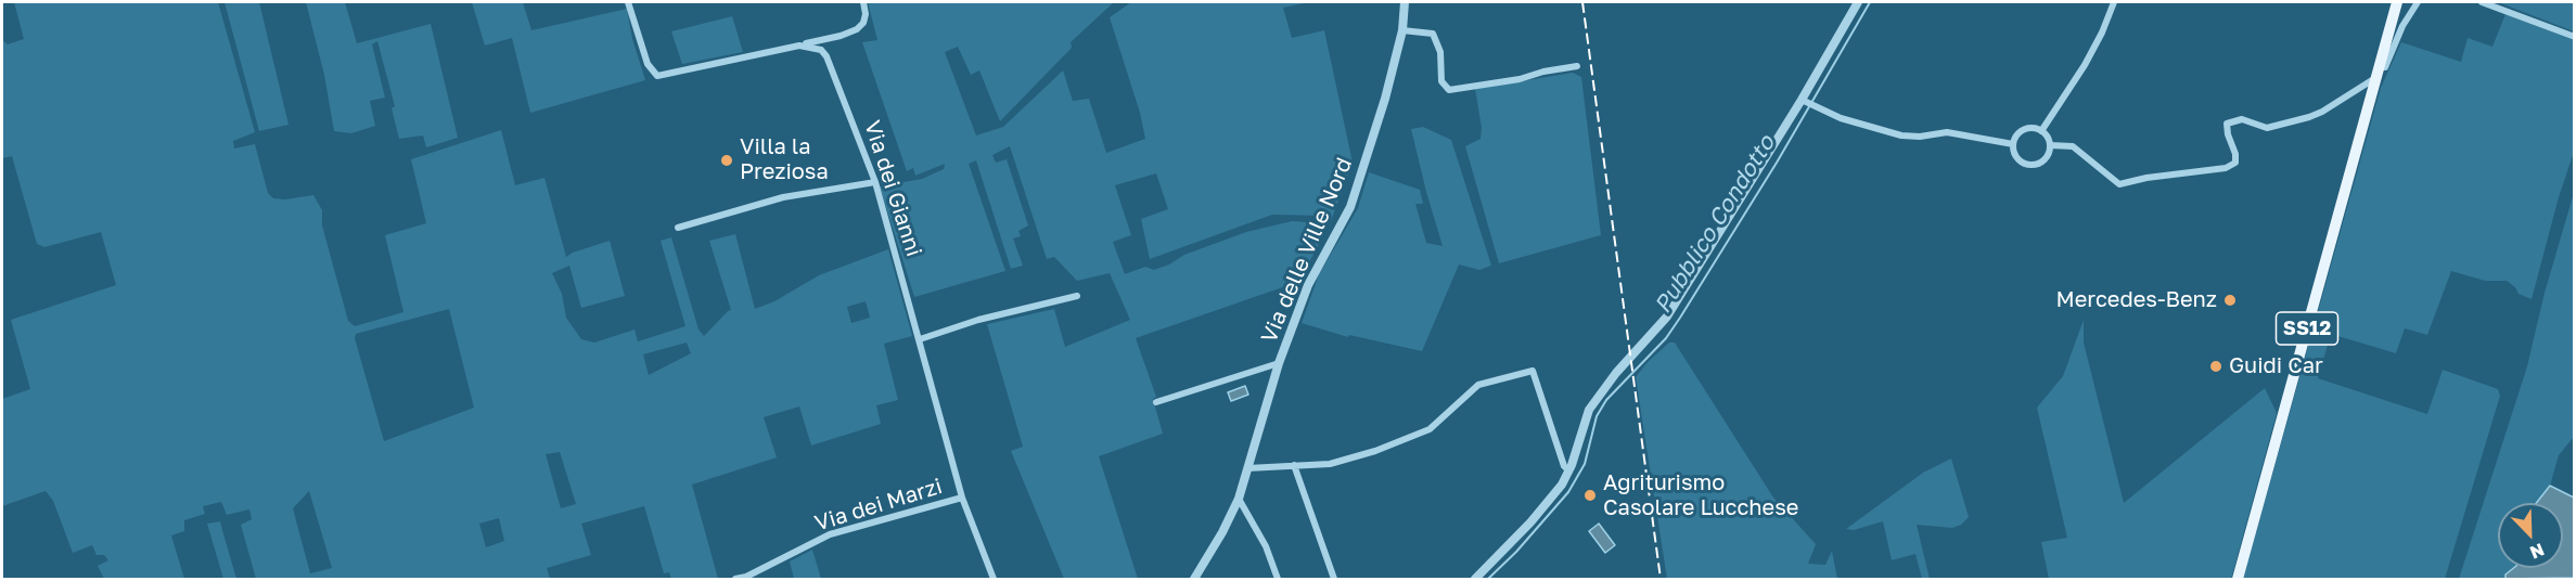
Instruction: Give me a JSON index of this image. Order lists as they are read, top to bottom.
{
  "streets": {
    "main road": ["SS12"],
    "street": ["Via dei Gianni", "Via delle Ville Nord", "Via dei Marzi"]
  },
  "crossings": [
    ["Via dei Gianni", "Via dei Marzi"]
  ],
  "water": ["Pubblico Condotto"],
  "places": [
    "Villa la Preziosa",
    "Mercedes-Benz",
    "Guidi Car",
    "Agriturismo Casolare Lucchese"
  ],
  "north": "bottom right"
}
